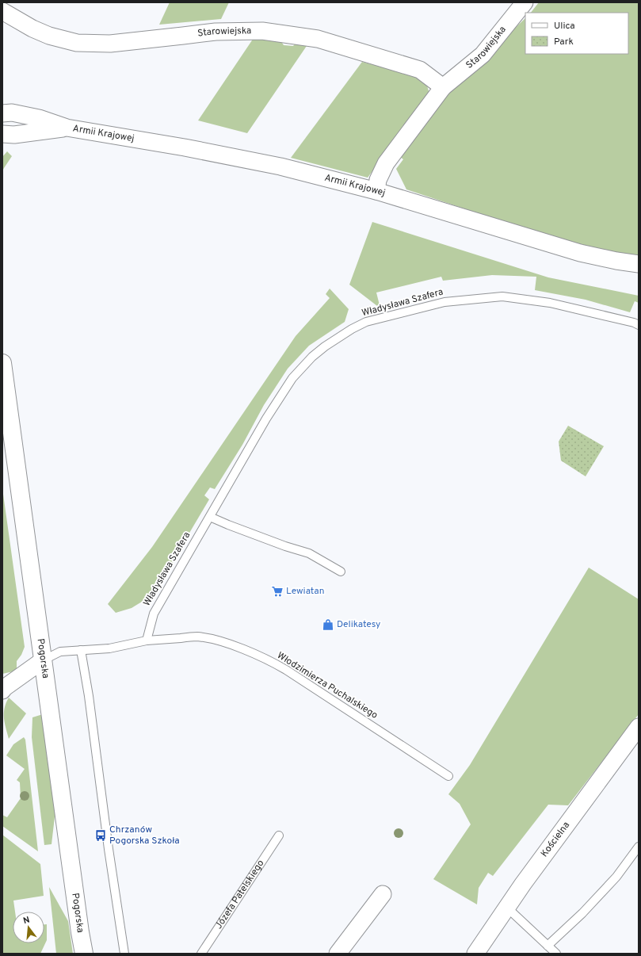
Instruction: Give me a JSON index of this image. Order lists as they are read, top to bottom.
{
  "streets": {
    "street": [
      "Starowiejska",
      "Armii Krajowej",
      "Pogorska",
      "Kościelna"
    ],
    "lane": ["Władysława Szafera", "Włodzimierza Puchalskiego", "Józefa Patelskiego"]
  },
  "crossings": [
    ["Starowiejska", "Armii Krajowej"],
    ["Władysława Szafera", "Włodzimierza Puchalskiego"]
  ],
  "places": {
    "supermarket": ["Lewiatan"],
    "shop": ["Delikatesy"],
    "bus stop": ["Chrzanów Pogorska Szkoła"]
  },
  "legend": ["Ulica", "Park"],
  "north": "top"
}
